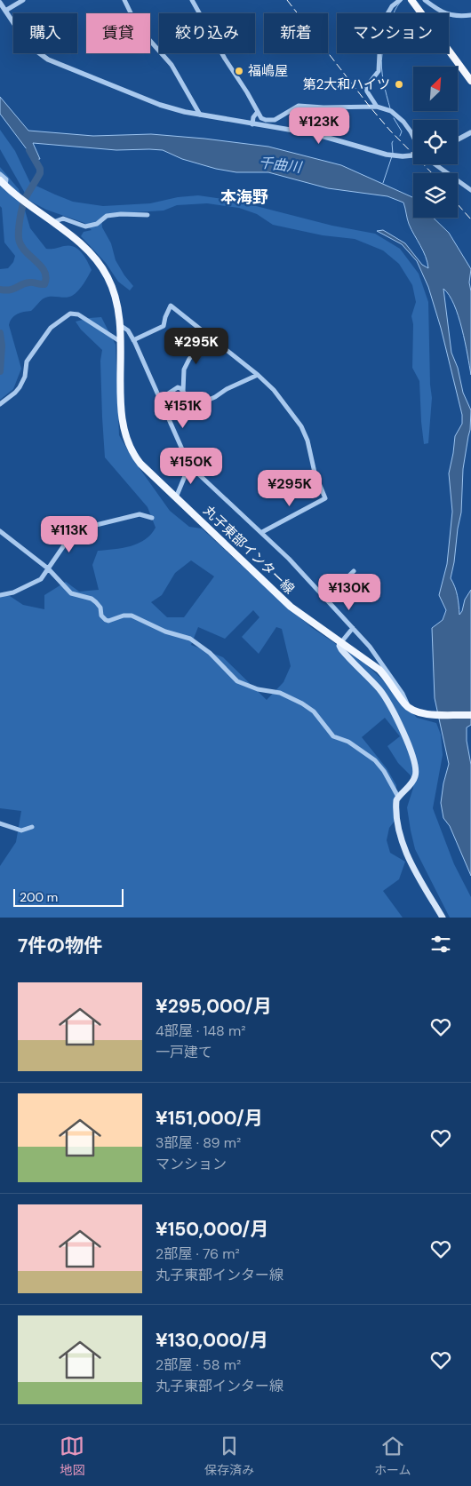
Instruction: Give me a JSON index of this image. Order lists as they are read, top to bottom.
{
  "streets": {
    "main road": ["丸子東部インター線"]
  },
  "districts": ["本海野"],
  "water": ["千曲川"],
  "places": ["福嶋屋", "第2大和ハイツ"],
  "scale_bar": "200 m",
  "north": "top right",
  "page": {
    "chip": [
      "購入",
      "賃貸",
      "絞り込み",
      "新着",
      "マンション"
    ],
    "price": [
      "¥123K",
      "¥295K",
      "¥151K",
      "¥150K",
      "¥295K",
      "¥113K",
      "¥130K"
    ],
    "scale": "200 m",
    "heading": "7件の物件",
    "list": [
      {
        "name": "¥295,000/月",
        "note": "4部屋 · 148 m² · 一戸建て"
      },
      {
        "name": "¥151,000/月",
        "note": "3部屋 · 89 m² · マンション"
      },
      {
        "name": "¥150,000/月",
        "note": "2部屋 · 76 m² · 丸子東部インター線"
      },
      {
        "name": "¥130,000/月",
        "note": "2部屋 · 58 m² · 丸子東部インター線"
      }
    ],
    "tabs": ["地図", "保存済み", "ホーム"]
  }
}
